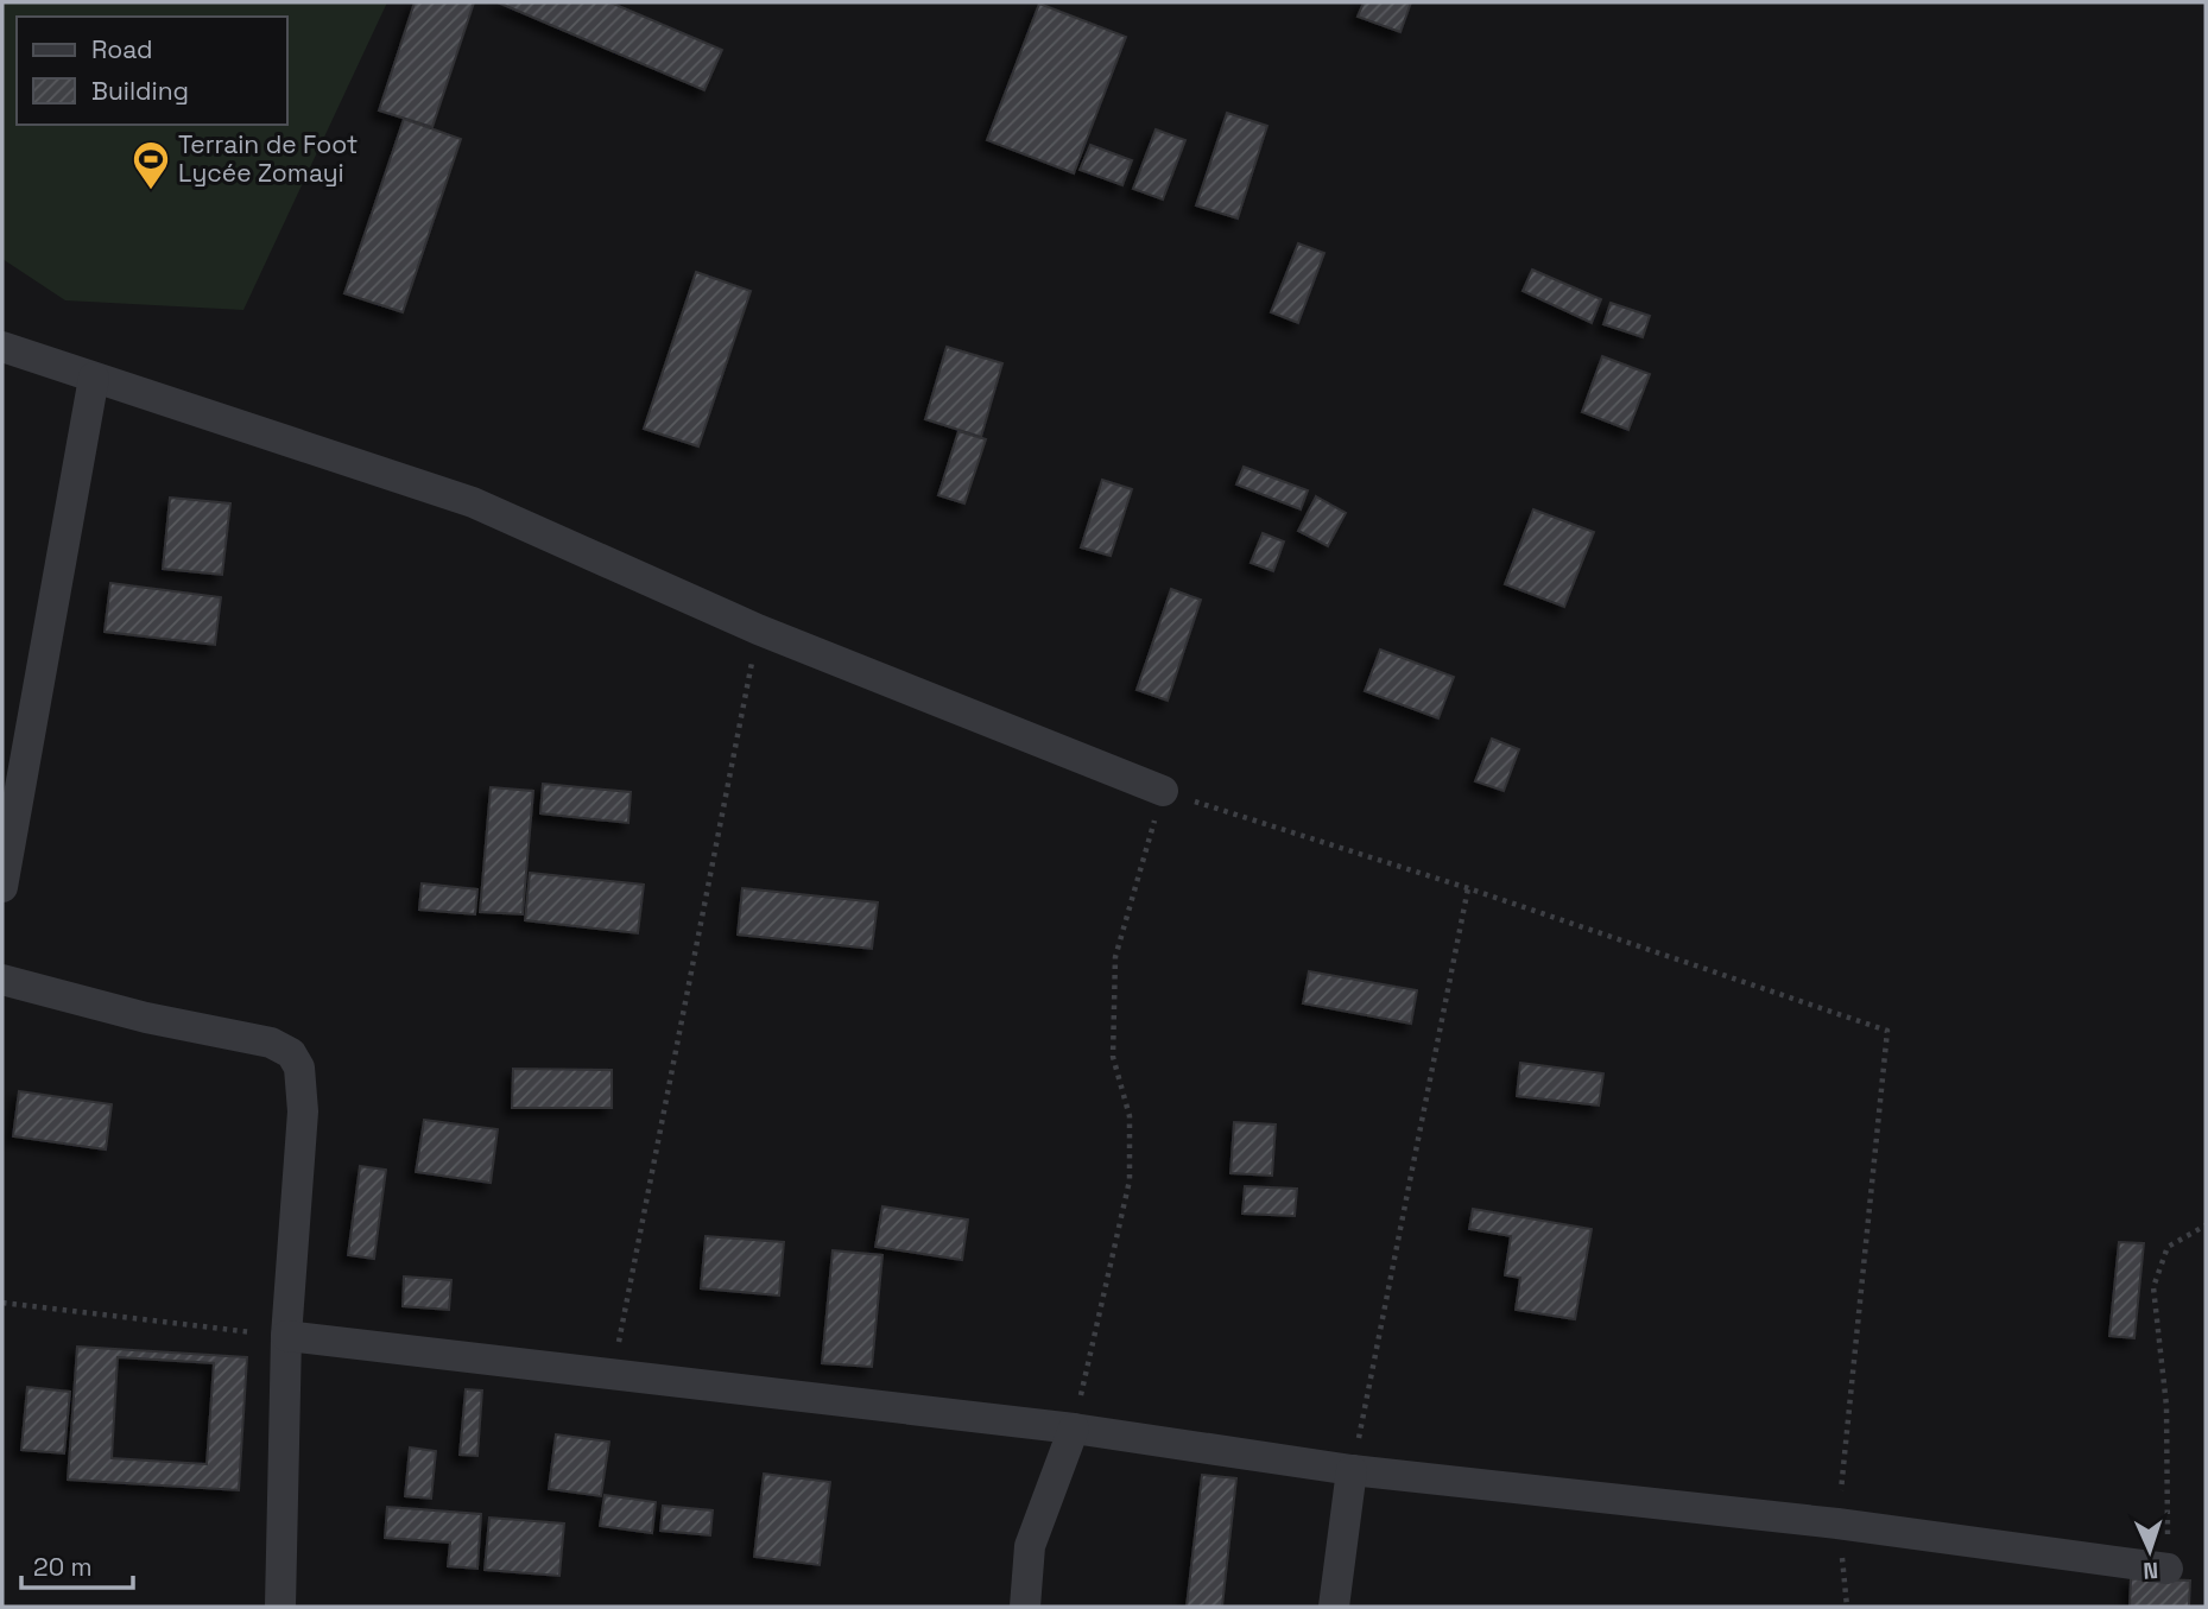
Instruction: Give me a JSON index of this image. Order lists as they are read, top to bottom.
{
  "places": {
    "sports": ["Terrain de Foot Lycée Zomayi"]
  },
  "legend": ["Road", "Building"],
  "scale_bar": "20 m",
  "north": "bottom"
}
